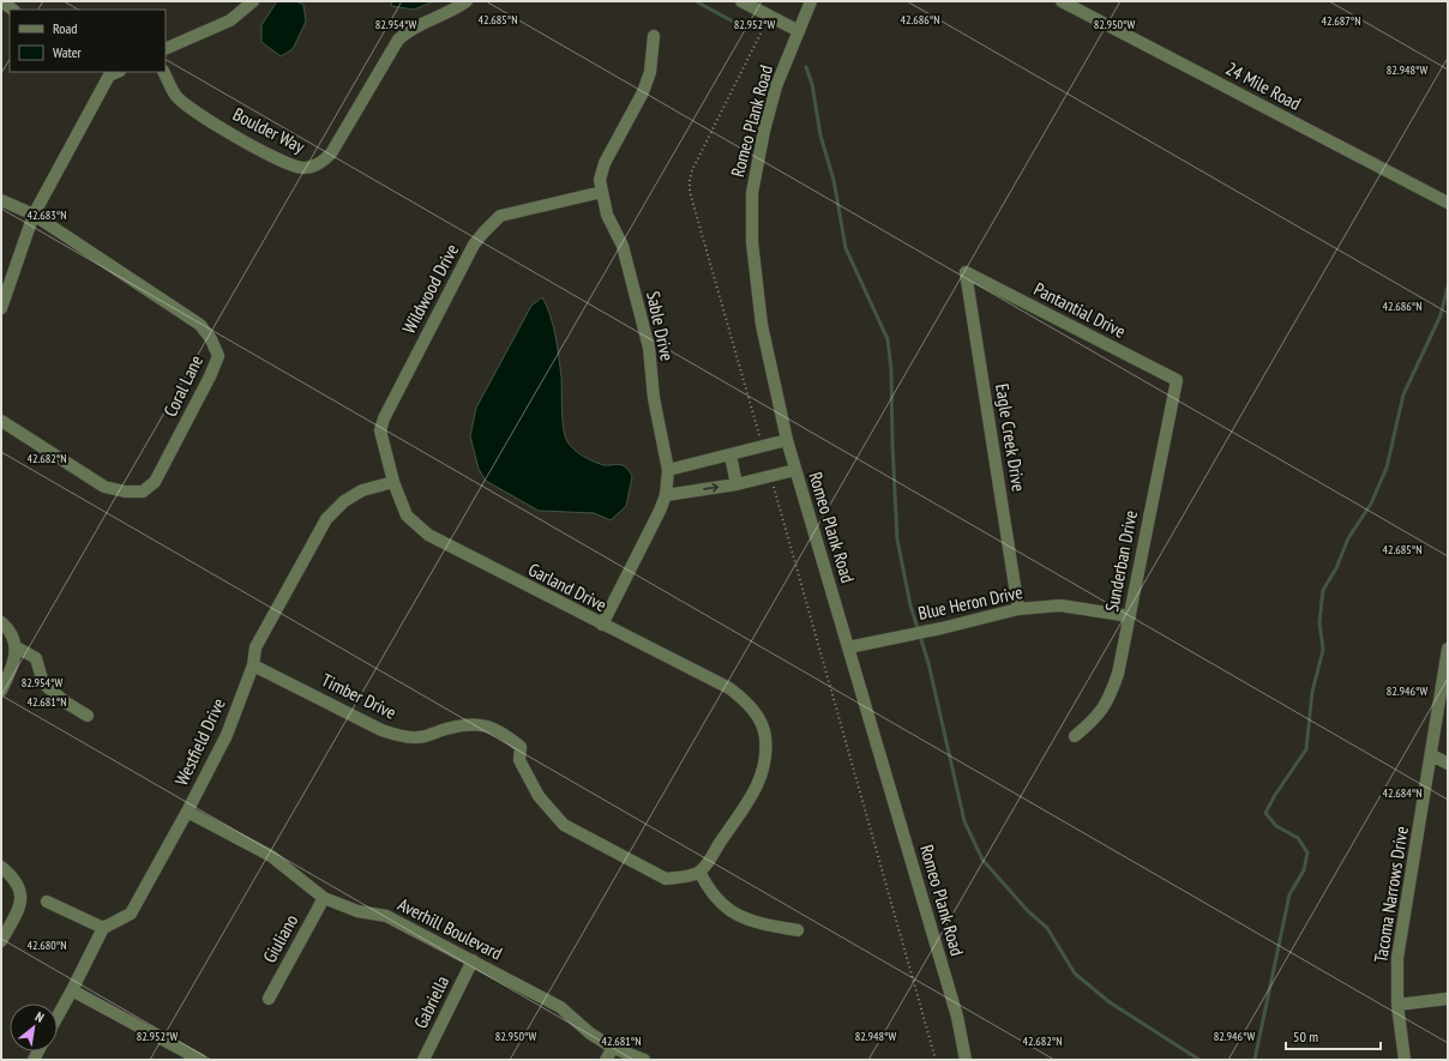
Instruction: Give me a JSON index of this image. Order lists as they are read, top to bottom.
{
  "streets": {
    "street": [
      "24 Mile Road",
      "Romeo Plank Road",
      "Boulder Way",
      "Wildwood Drive",
      "Pantantial Drive",
      "Sable Drive",
      "Coral Lane",
      "Eagle Creek Drive",
      "Sunderban Drive",
      "Garland Drive",
      "Blue Heron Drive",
      "Timber Drive",
      "Westfield Drive",
      "Tacoma Narrows Drive",
      "Averhill Boulevard",
      "Giuliano",
      "Gabriella"
    ]
  },
  "crossings": [
    ["Romeo Plank Road", "Blue Heron Drive"],
    ["Wildwood Drive", "Sable Drive"],
    ["Wildwood Drive", "Garland Drive"],
    ["Wildwood Drive", "Westfield Drive"],
    ["Pantantial Drive", "Eagle Creek Drive"],
    ["Pantantial Drive", "Sunderban Drive"],
    ["Sable Drive", "Garland Drive"],
    ["Eagle Creek Drive", "Blue Heron Drive"],
    ["Sunderban Drive", "Blue Heron Drive"],
    ["Garland Drive", "Timber Drive"],
    ["Garland Drive", "Westfield Drive"],
    ["Timber Drive", "Westfield Drive"],
    ["Westfield Drive", "Averhill Boulevard"],
    ["Averhill Boulevard", "Giuliano"],
    ["Averhill Boulevard", "Gabriella"]
  ],
  "legend": ["Road", "Water"],
  "scale_bar": "50 m",
  "north": "top right",
  "coordinates": [
    "42.685°N",
    "42.686°N",
    "42.687°N",
    "82.954°W",
    "82.952°W",
    "82.950°W",
    "82.948°W",
    "42.683°N",
    "42.682°N",
    "82.946°W",
    "42.681°N",
    "42.684°N",
    "42.680°N"
  ]
}
